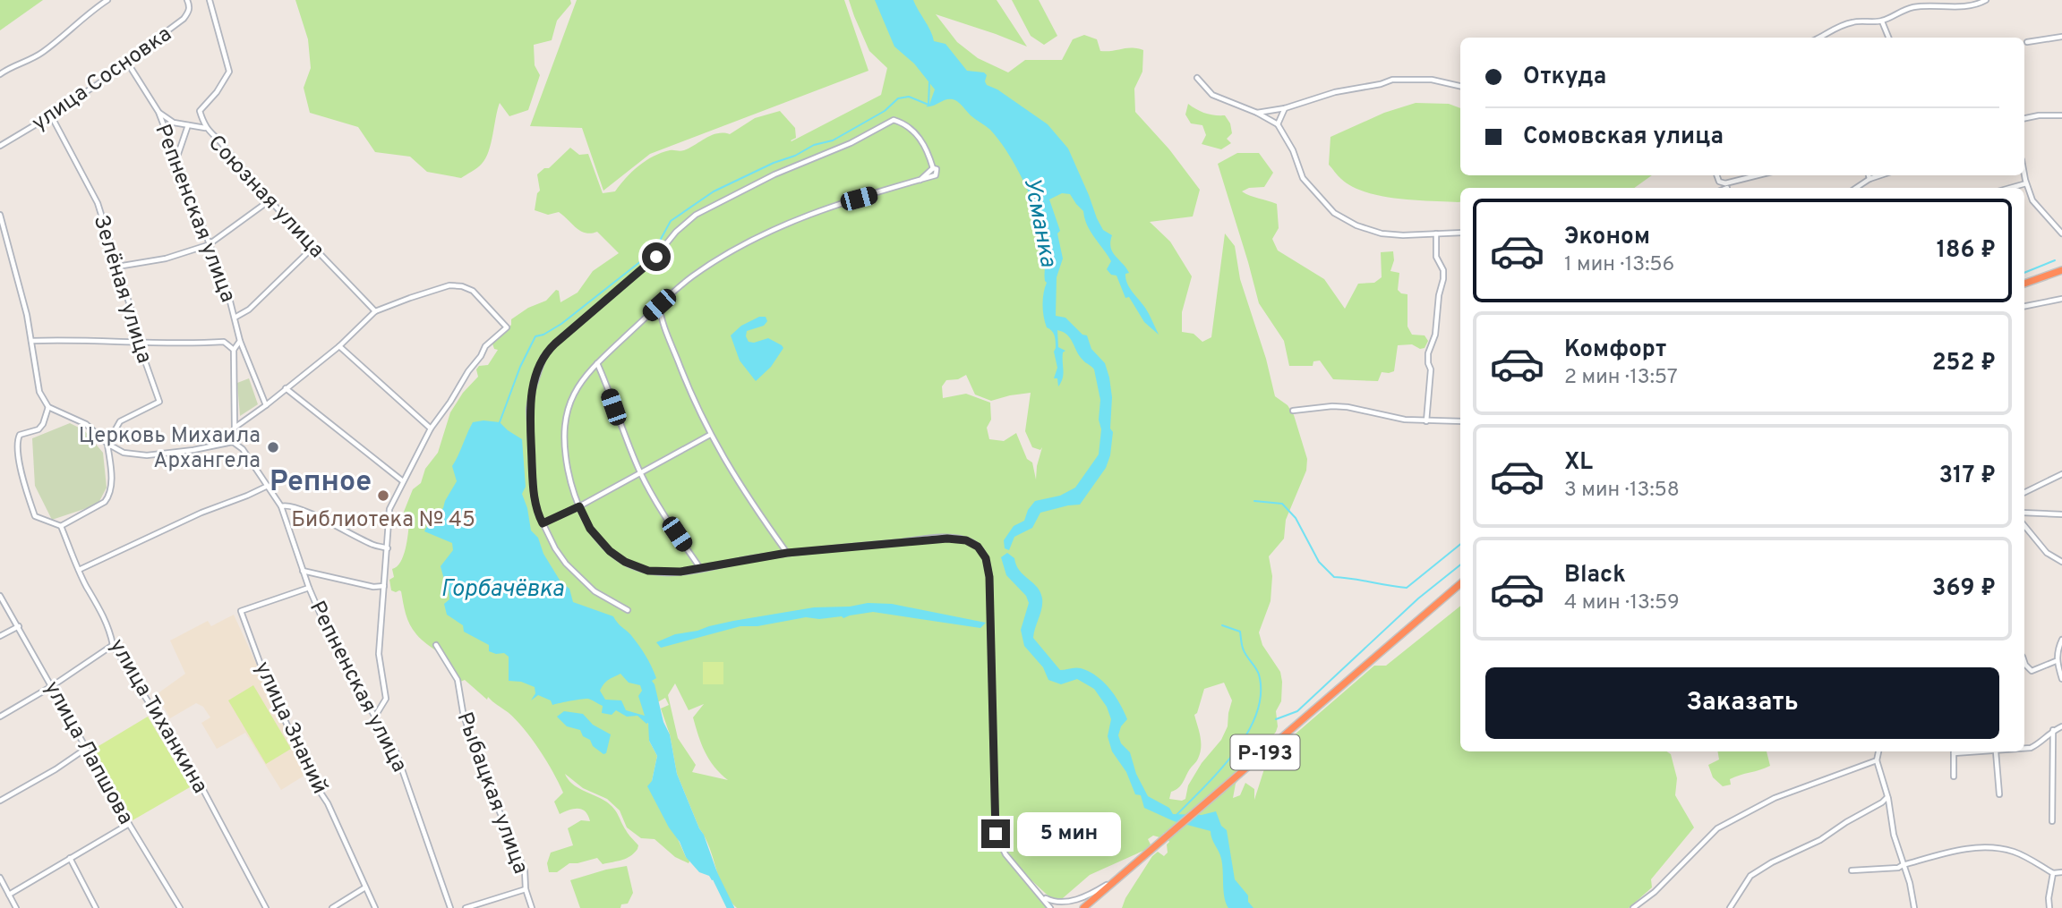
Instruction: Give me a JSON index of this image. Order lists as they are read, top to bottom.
{
  "streets": {
    "highway": ["Р-193"],
    "street": [
      "улица Сосновка",
      "Союзная улица",
      "Репненская улица",
      "Зелёная улица",
      "улица Тиханкина",
      "улица Знаний",
      "улица Лапшова",
      "Рыбацкая улица"
    ]
  },
  "crossings": [
    ["улица Сосновка", "Репненская улица"],
    ["улица Сосновка", "Зелёная улица"],
    ["Репненская улица", "улица Знаний"],
    ["Зелёная улица", "улица Тиханкина"]
  ],
  "districts": ["Репное"],
  "water": ["Усманка", "Горбачёвка"],
  "places": ["Церковь Михаила Архангела", "Библиотека № 45"],
  "page": {
    "banner": ["Откуда", "Сомовская улица"],
    "list": [
      {
        "name": "Эконом",
        "note": "1 мин · 13:56",
        "value": "186 ₽"
      },
      {
        "name": "Комфорт",
        "note": "2 мин · 13:57",
        "value": "252 ₽"
      },
      {
        "name": "XL",
        "note": "3 мин · 13:58",
        "value": "317 ₽"
      },
      {
        "name": "Black",
        "note": "4 мин · 13:59",
        "value": "369 ₽"
      }
    ],
    "buttons": "Заказать",
    "bubble": "5 мин"
  }
}
